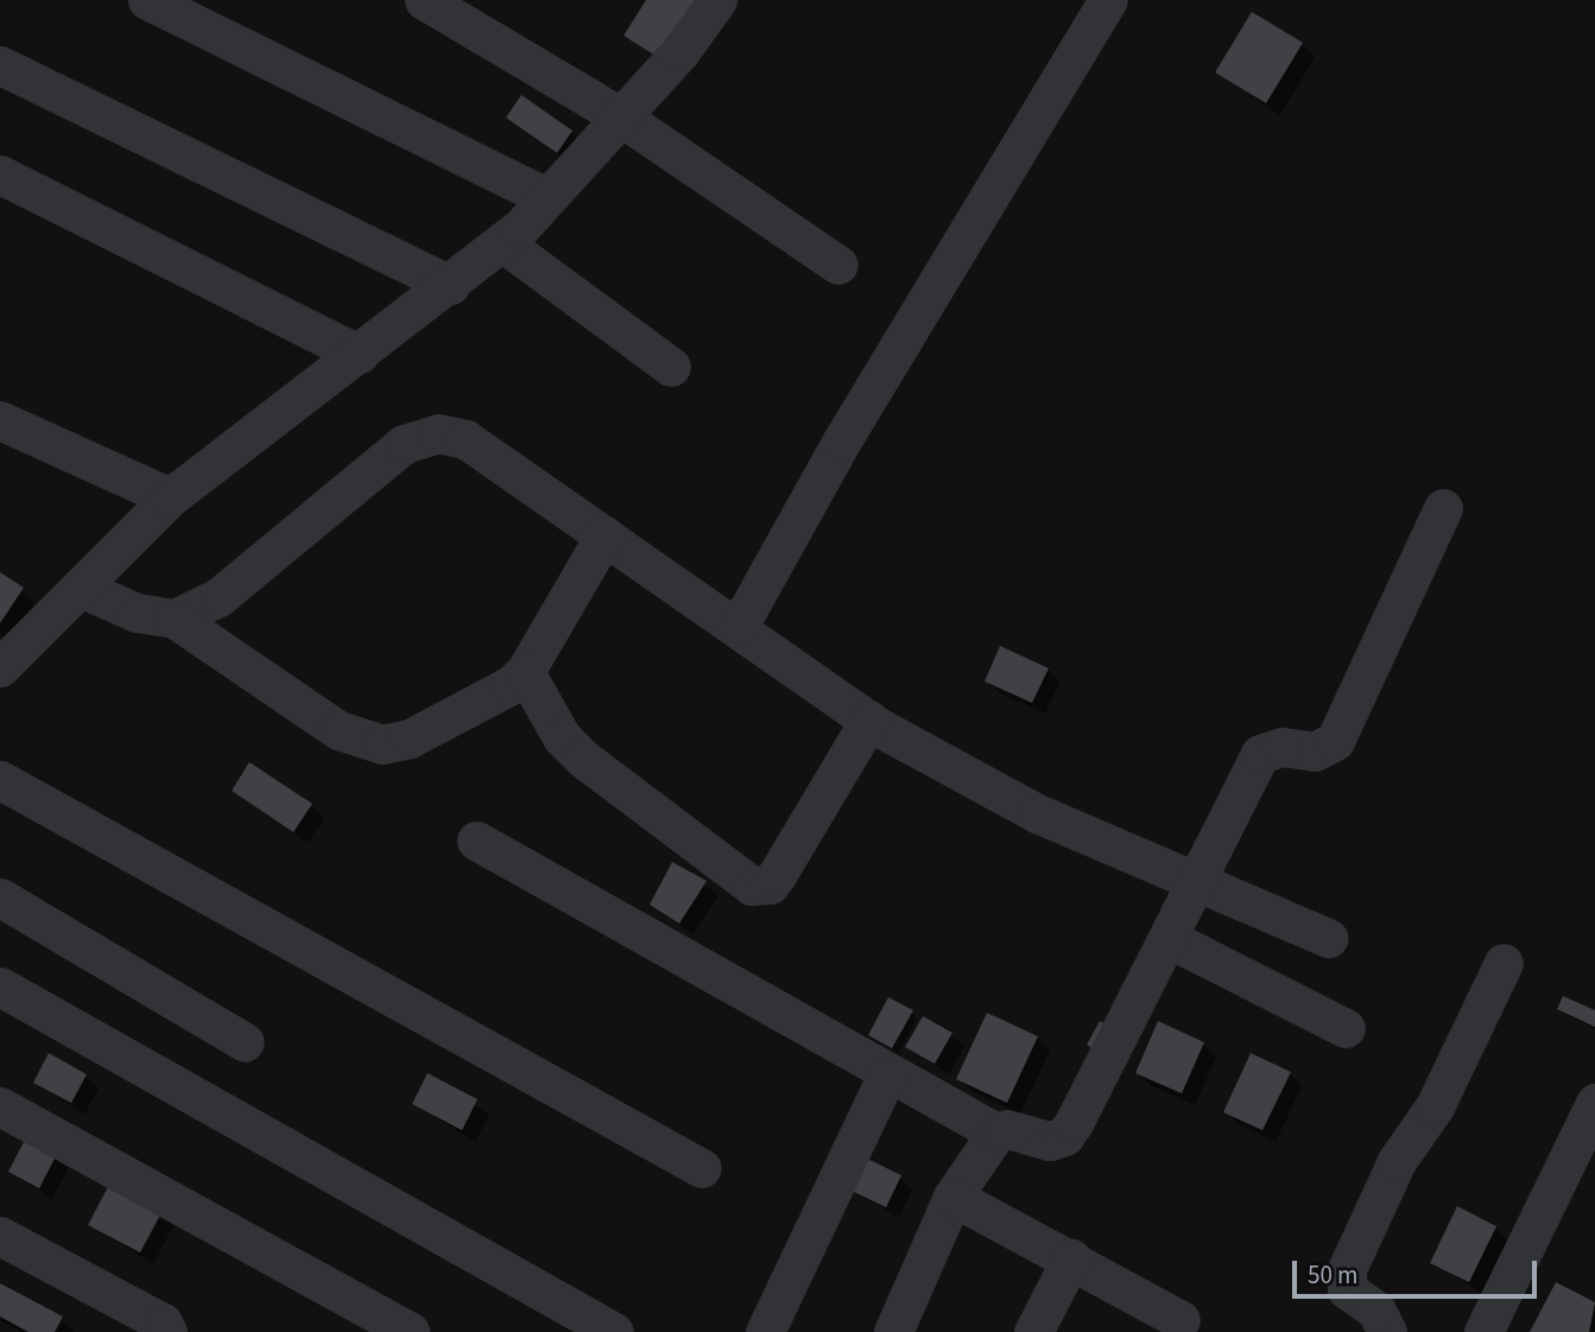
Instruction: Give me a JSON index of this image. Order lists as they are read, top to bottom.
{
  "scale_bar": "50 m"
}
